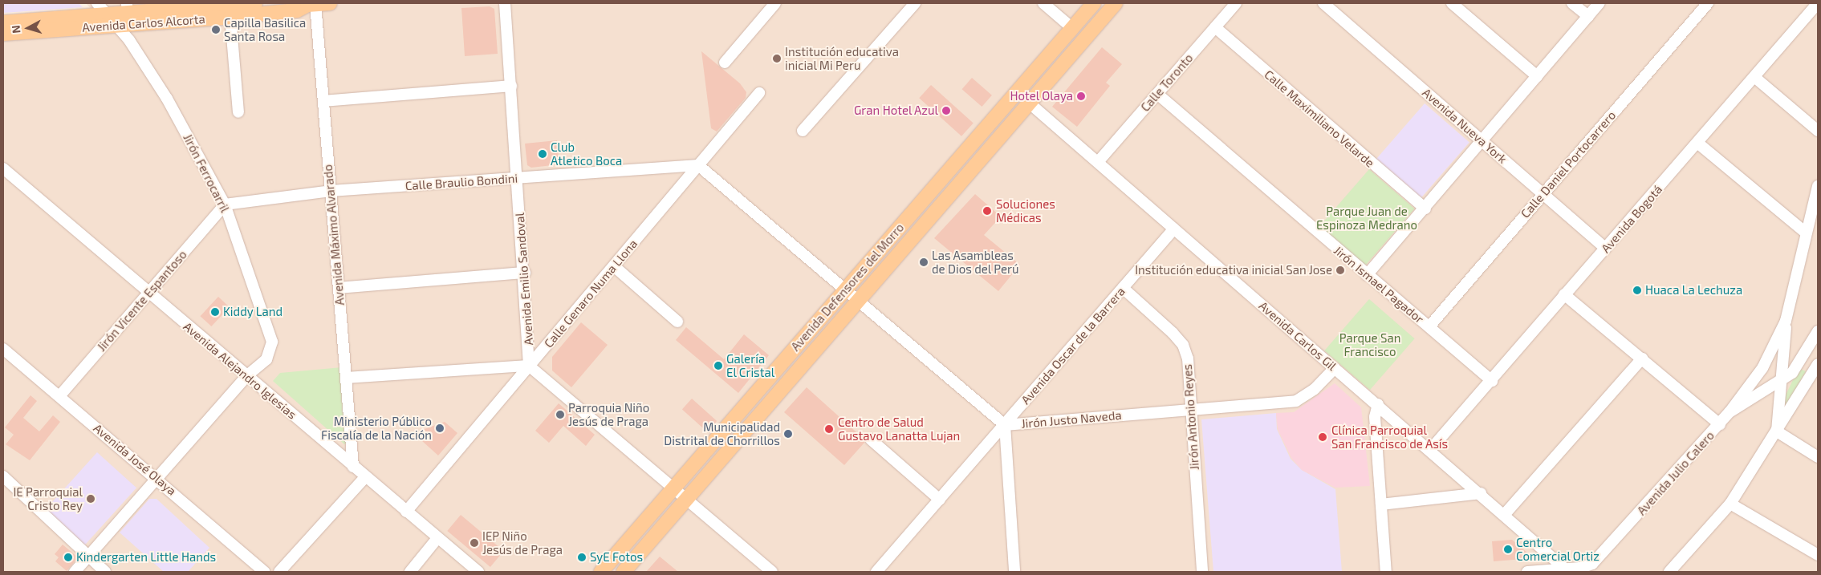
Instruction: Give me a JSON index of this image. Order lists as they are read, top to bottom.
{
  "streets": {
    "main road": ["Avenida Carlos Alcorta", "Avenida Defensores del Morro"],
    "street": [
      "Calle Toronto",
      "Calle Maximiliano Velarde",
      "Avenida Nueva York",
      "Calle Daniel Portocarrero",
      "Jirón Ferrocarril",
      "Calle Braulio Bondini",
      "Avenida Bogotá",
      "Avenida Máximo Alvarado",
      "Avenida Emilio Sandoval",
      "Jirón Ismael Pagador",
      "Calle Genaro Numa Llona",
      "Jirón Vicente Espantoso",
      "Avenida Carlos Gil",
      "Avenida Oscar de la Barrera",
      "Avenida Alejandro Iglesias",
      "Jirón Antonio Reyes",
      "Jirón Justo Naveda",
      "Avenida José Olaya",
      "Avenida Julio Calero"
    ]
  },
  "crossings": [
    ["Avenida Carlos Alcorta", "Jirón Ferrocarril"],
    ["Avenida Carlos Alcorta", "Avenida Máximo Alvarado"],
    ["Calle Toronto", "Calle Maximiliano Velarde"],
    ["Calle Toronto", "Jirón Ismael Pagador"],
    ["Calle Toronto", "Avenida Carlos Gil"],
    ["Avenida Nueva York", "Calle Daniel Portocarrero"],
    ["Avenida Nueva York", "Avenida Bogotá"],
    ["Calle Daniel Portocarrero", "Jirón Ismael Pagador"],
    ["Jirón Ferrocarril", "Calle Braulio Bondini"],
    ["Jirón Ferrocarril", "Jirón Vicente Espantoso"],
    ["Jirón Ferrocarril", "Avenida Alejandro Iglesias"],
    ["Jirón Ferrocarril", "Avenida José Olaya"],
    ["Calle Braulio Bondini", "Avenida Máximo Alvarado"],
    ["Calle Braulio Bondini", "Avenida Emilio Sandoval"],
    ["Calle Braulio Bondini", "Calle Genaro Numa Llona"],
    ["Calle Braulio Bondini", "Jirón Vicente Espantoso"],
    ["Calle Braulio Bondini", "Jirón Justo Naveda"],
    ["Avenida Bogotá", "Jirón Ismael Pagador"],
    ["Avenida Bogotá", "Avenida Carlos Gil"],
    ["Avenida Máximo Alvarado", "Avenida Alejandro Iglesias"],
    ["Avenida Emilio Sandoval", "Calle Genaro Numa Llona"],
    ["Avenida Defensores del Morro", "Avenida Carlos Gil"],
    ["Avenida Defensores del Morro", "Jirón Justo Naveda"],
    ["Calle Genaro Numa Llona", "Avenida Alejandro Iglesias"],
    ["Calle Genaro Numa Llona", "Jirón Justo Naveda"],
    ["Jirón Vicente Espantoso", "Avenida Alejandro Iglesias"],
    ["Jirón Vicente Espantoso", "Avenida José Olaya"],
    ["Avenida Carlos Gil", "Avenida Oscar de la Barrera"],
    ["Avenida Carlos Gil", "Jirón Justo Naveda"],
    ["Avenida Carlos Gil", "Avenida Julio Calero"],
    ["Avenida Oscar de la Barrera", "Jirón Antonio Reyes"],
    ["Avenida Oscar de la Barrera", "Jirón Justo Naveda"],
    ["Jirón Antonio Reyes", "Jirón Justo Naveda"]
  ],
  "parks": ["Parque Juan de Espinoza Medrano", "Parque San Francisco"],
  "places": [
    "Capilla Basilica Santa Rosa",
    "Institución educativa inicial Mi Peru",
    "Hotel Olaya",
    "Gran Hotel Azul",
    "Club Atletico Boca",
    "Soluciones Médicas",
    "Las Asambleas de Dios del Perú",
    "Institución educativa inicial San Jose",
    "Huaca La Lechuza",
    "Kiddy Land",
    "Galería El Cristal",
    "Parroquia Niño Jesús de Praga",
    "Ministerio Público Fiscalía de la Nación",
    "Centro de Salud Gustavo Lanatta Lujan",
    "Municipalidad Distrital de Chorrillos",
    "Clínica Parroquial San Francisco de Asís",
    "IE Parroquial Cristo Rey",
    "IEP Niño Jesús de Praga",
    "Centro Comercial Ortiz",
    "Kindergarten Little Hands",
    "SyE Fotos"
  ],
  "north": "left"
}
